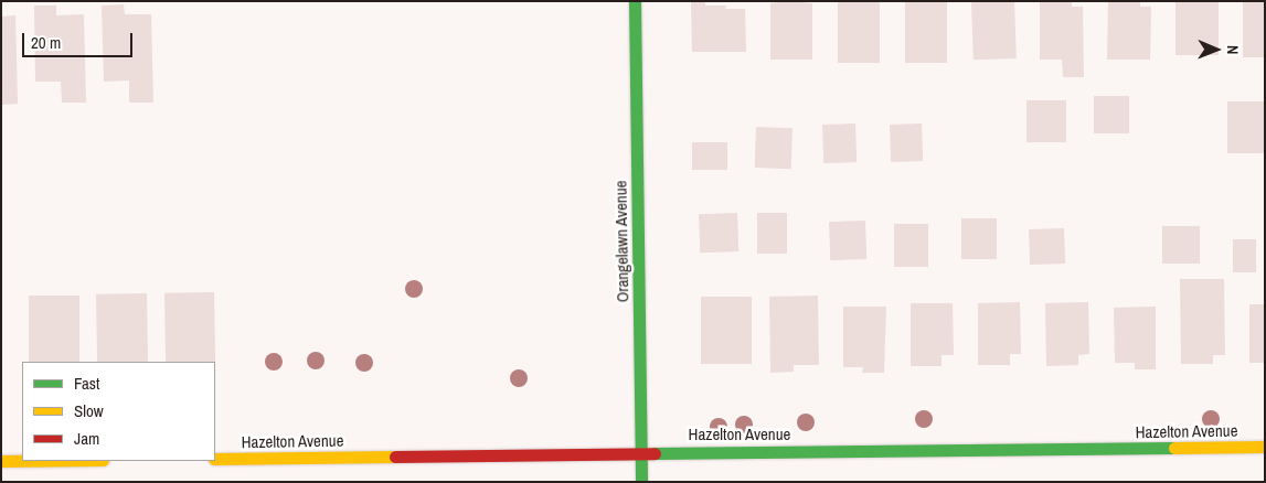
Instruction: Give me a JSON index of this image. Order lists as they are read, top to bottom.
{
  "streets": {
    "street": ["Orangelawn Avenue", "Hazelton Avenue"]
  },
  "crossings": [
    ["Orangelawn Avenue", "Hazelton Avenue"]
  ],
  "legend": ["Fast", "Slow", "Jam"],
  "scale_bar": "20 m",
  "north": "right"
}
